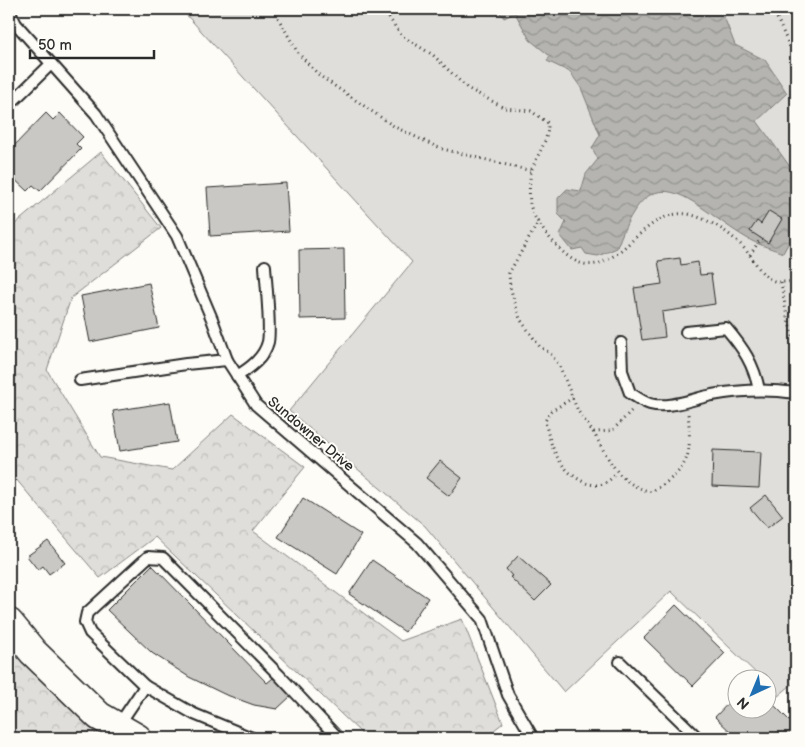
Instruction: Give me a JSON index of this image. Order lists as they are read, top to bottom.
{
  "streets": {
    "lane": ["Sundowner Drive"]
  },
  "scale_bar": "50 m",
  "north": "bottom left"
}
